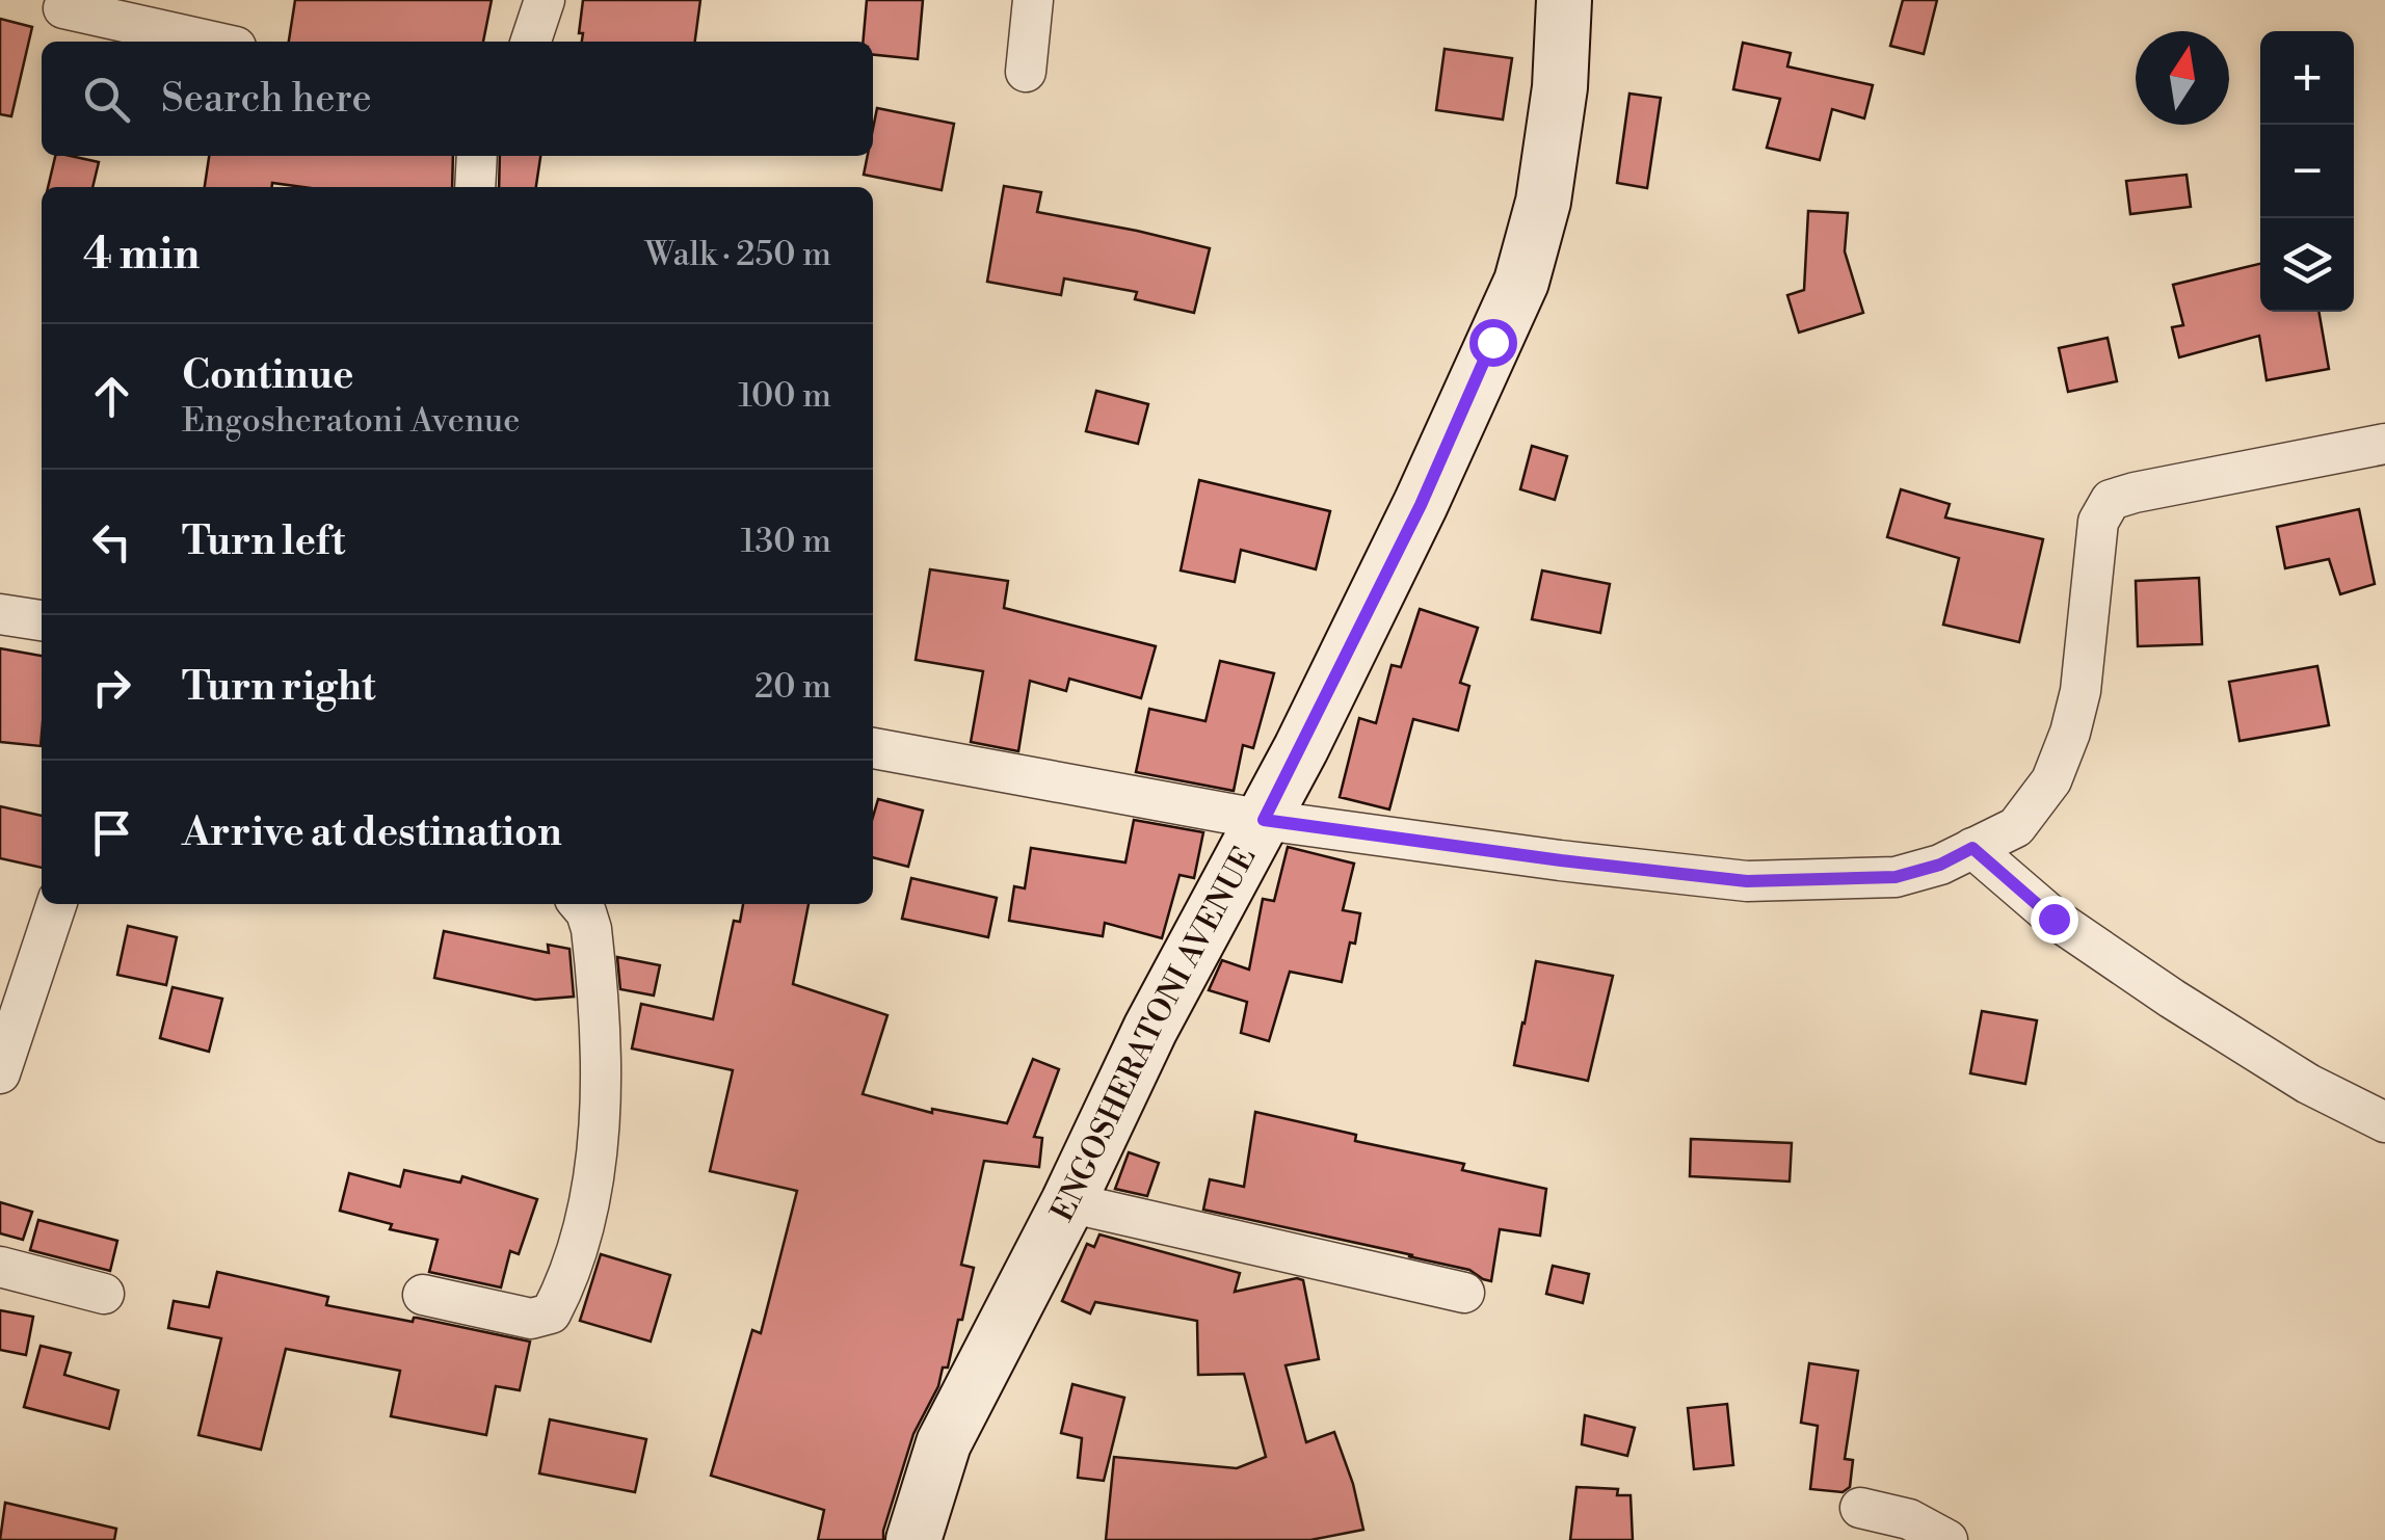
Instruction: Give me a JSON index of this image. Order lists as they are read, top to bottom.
{
  "streets": {
    "street": ["ENGOSHERATONI AVENUE"]
  },
  "north": "top",
  "page": {
    "map_buttons": ["+", "−"],
    "search": "Search here",
    "heading": ["4 min", "Walk · 250 m"],
    "list": [
      ["Continue", "Engosheratoni Avenue", "100 m"],
      ["Turn left", "130 m"],
      ["Turn right", "20 m"],
      "Arrive at destination"
    ]
  }
}
